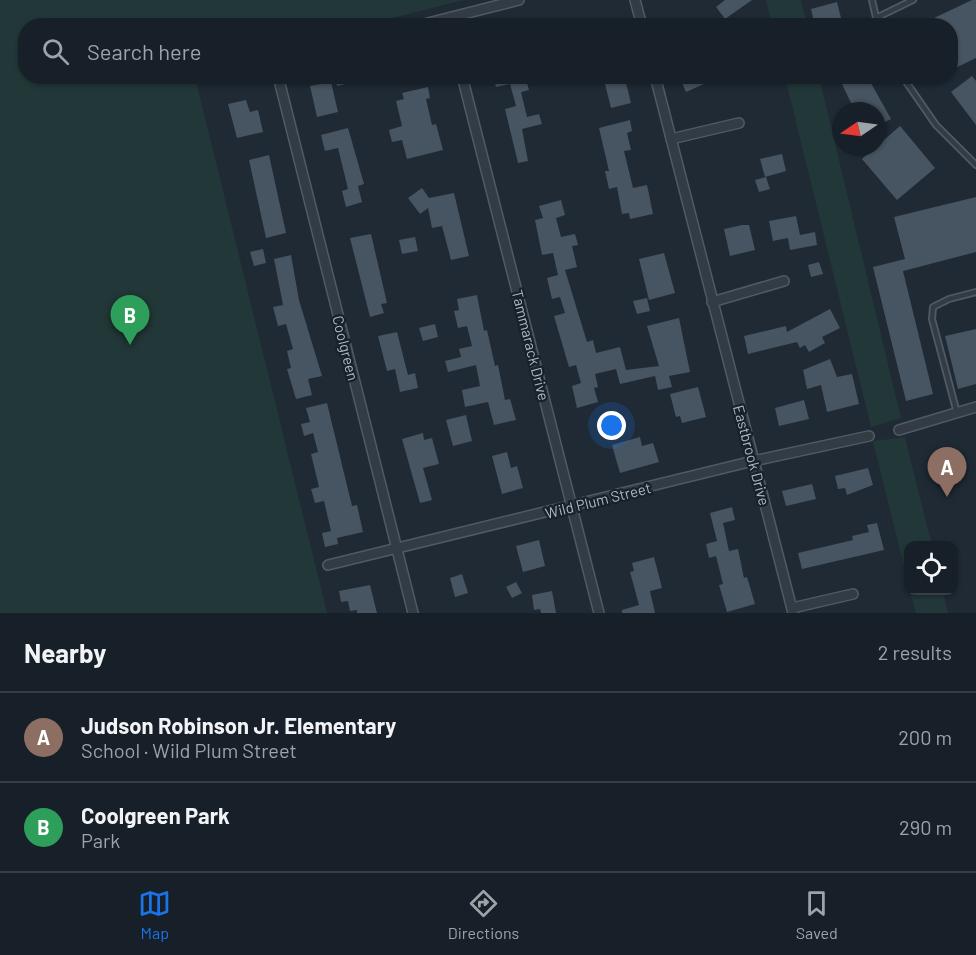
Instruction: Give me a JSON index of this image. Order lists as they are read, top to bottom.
{
  "streets": {
    "street": [
      "Tammarack Drive",
      "Coolgreen",
      "Eastbrook Drive",
      "Wild Plum Street"
    ]
  },
  "crossings": [
    ["Tammarack Drive", "Wild Plum Street"],
    ["Coolgreen", "Wild Plum Street"],
    ["Eastbrook Drive", "Wild Plum Street"]
  ],
  "north": "left",
  "page": {
    "search": "Search here",
    "pins": ["B", "A"],
    "heading": ["Nearby", "2 results"],
    "list": [
      {
        "mark": "A",
        "name": "Judson Robinson Jr. Elementary",
        "note": "School · Wild Plum Street",
        "value": "200 m"
      },
      {
        "mark": "B",
        "name": "Coolgreen Park",
        "note": "Park",
        "value": "290 m"
      }
    ],
    "nav": ["Map", "Directions", "Saved"]
  }
}
